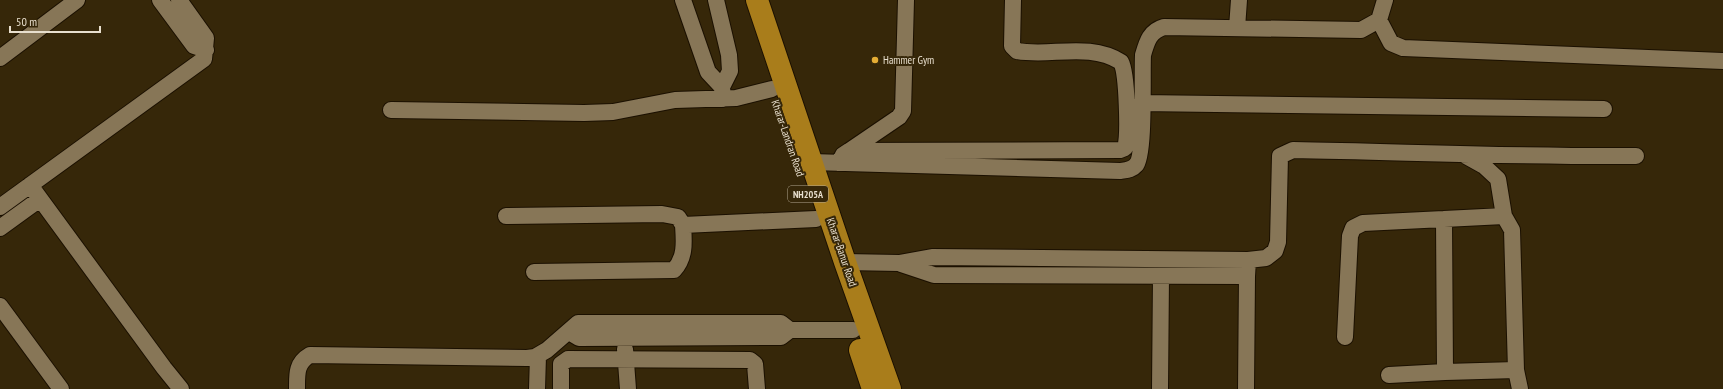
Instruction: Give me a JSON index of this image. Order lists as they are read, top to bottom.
{
  "streets": {
    "highway": ["Kharar-Landran Road", "NH205A", "Kharar-Banur Road"]
  },
  "crossings": [
    ["Kharar-Landran Road", "Kharar-Banur Road"]
  ],
  "places": ["Hammer Gym"],
  "scale_bar": "50 m"
}
